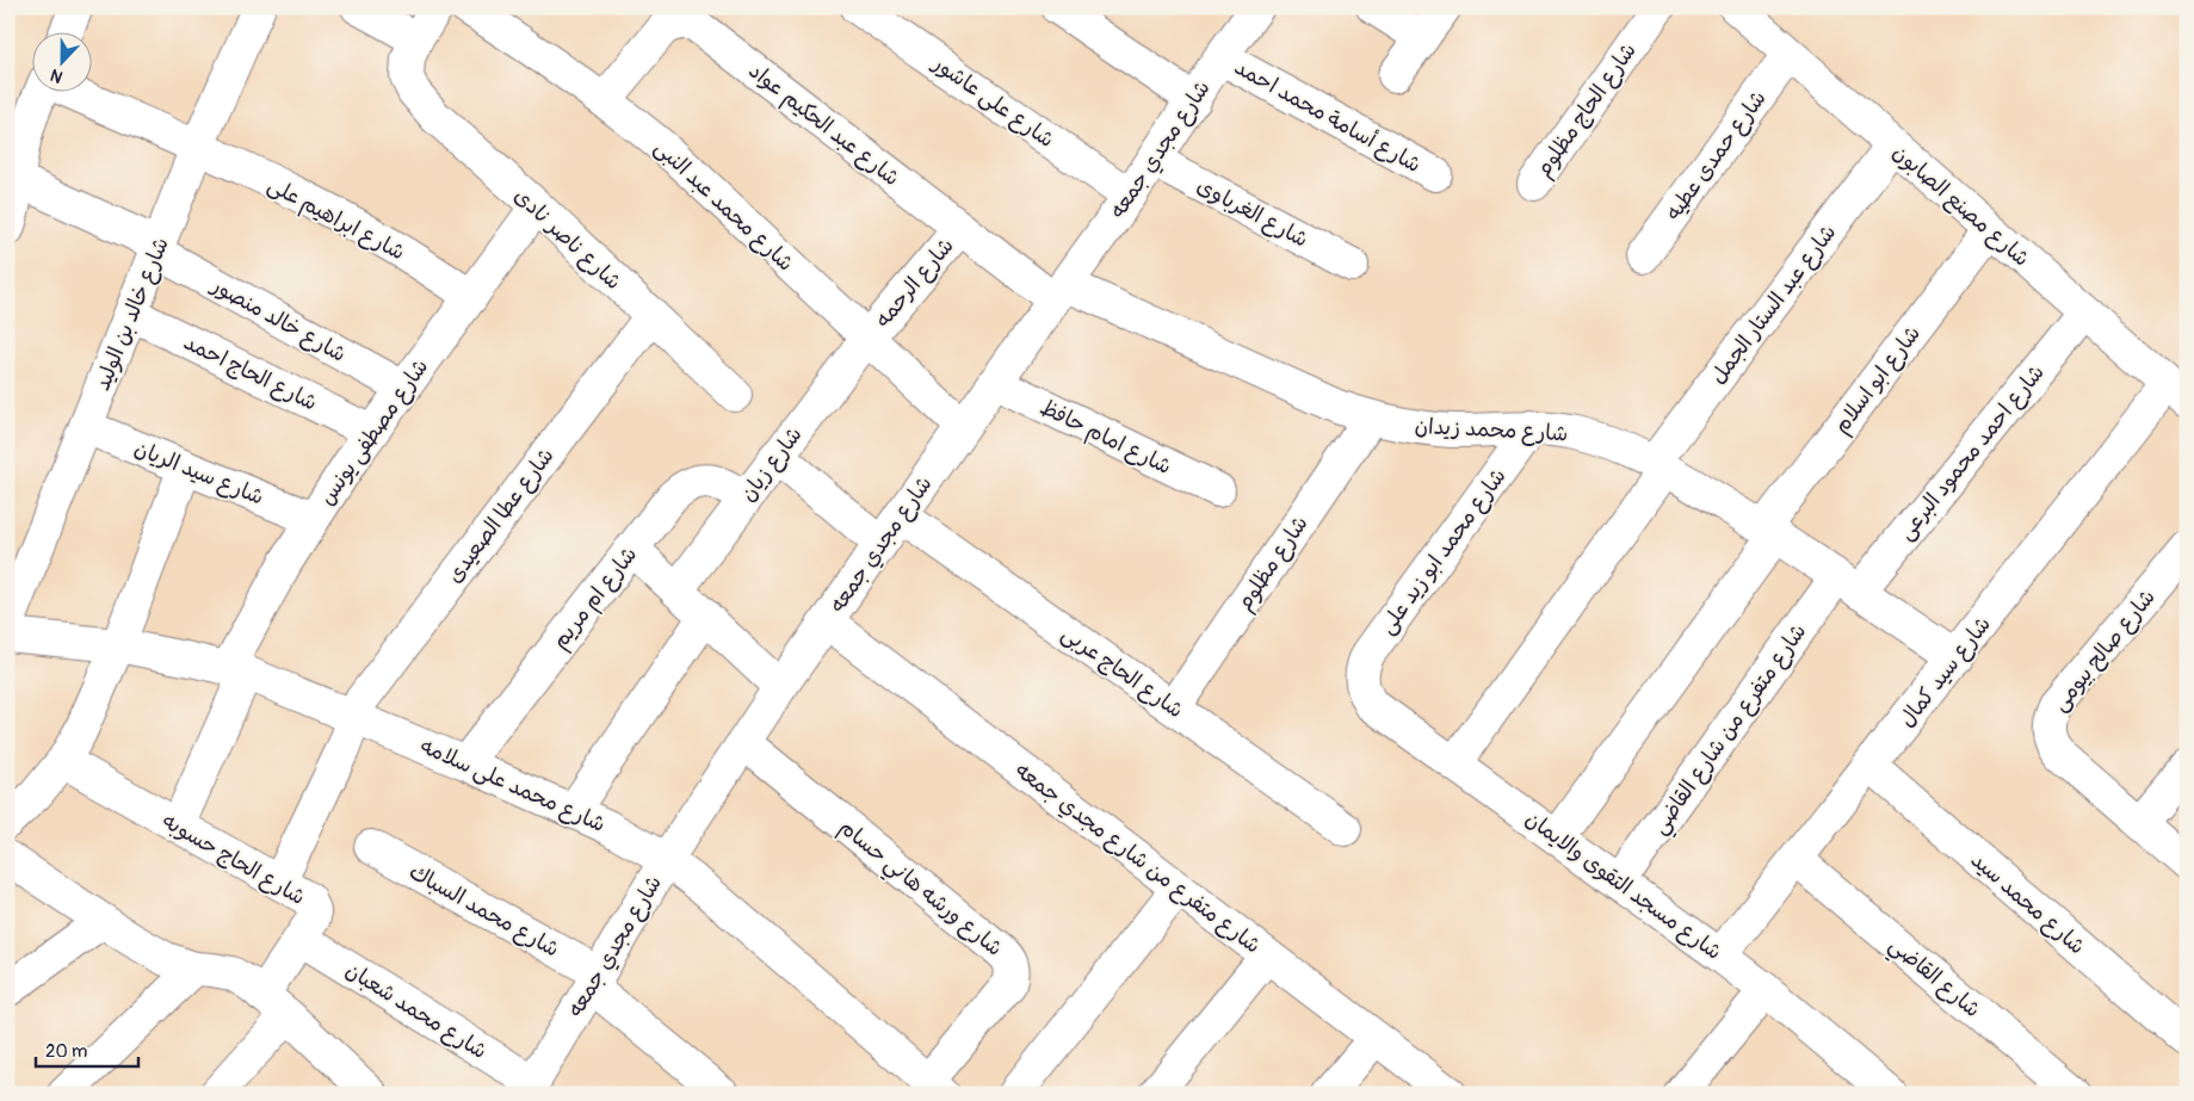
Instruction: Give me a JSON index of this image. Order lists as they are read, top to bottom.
{
  "streets": {
    "street": [
      "شارع على عاشور",
      "شارع الحاج مظلوم",
      "شارع أسامة محمد احمد",
      "شارع عبد الحكيم عواد",
      "شارع مجدي جمعه",
      "شارع حمدى عطيه",
      "شارع محمد عبد النبى",
      "شارع مصنع الصابون",
      "شارع الغرباوى",
      "شارع ابراهيم على",
      "شارع ناصر نادى",
      "شارع الرحمه",
      "شارع عبد الستار الجمل",
      "شارع خالد بن الوليد",
      "شارع خالد منصور",
      "شارع الحاج احمد",
      "شارع ابو اسلام",
      "شارع محمد زيدان",
      "شارع مصطفى يونس",
      "شارع امام حافظ",
      "شارع احمد محمود البرعى",
      "شارع زيان",
      "شارع سيد الريان",
      "شارع عطا الصعيدى",
      "شارع محمد ابو زيد على",
      "شارع مظلوم",
      "شارع ام مريم",
      "شارع صالح بيومى",
      "شارع الحاج عربى",
      "شارع سيد كمال",
      "شارع متفرع من شارع القاضي",
      "شارع محمد على سلامه",
      "شارع متفرع من شارع مجدي جمعه",
      "شارع الحاج حسوبه",
      "شارع مسجد التقوى والايمان",
      "شارع ورشه هاني حسام",
      "شارع محمد سيد",
      "شارع محمد السباك",
      "شارع القاضي",
      "شارع محمد شعبان"
    ]
  },
  "crossings": [
    ["شارع على عاشور", "شارع مجدي جمعه"],
    ["شارع أسامة محمد احمد", "شارع مجدي جمعه"],
    ["شارع عبد الحكيم عواد", "شارع مجدي جمعه"],
    ["شارع عبد الحكيم عواد", "شارع محمد عبد النبى"],
    ["شارع عبد الحكيم عواد", "شارع الرحمه"],
    ["شارع عبد الحكيم عواد", "شارع محمد زيدان"],
    ["شارع مجدي جمعه", "شارع محمد عبد النبى"],
    ["شارع مجدي جمعه", "شارع الغرباوى"],
    ["شارع مجدي جمعه", "شارع محمد زيدان"],
    ["شارع مجدي جمعه", "شارع امام حافظ"],
    ["شارع مجدي جمعه", "شارع الحاج عربى"],
    ["شارع مجدي جمعه", "شارع محمد على سلامه"],
    ["شارع مجدي جمعه", "شارع متفرع من شارع مجدي جمعه"],
    ["شارع مجدي جمعه", "شارع ورشه هاني حسام"],
    ["شارع مجدي جمعه", "شارع محمد السباك"],
    ["شارع مجدي جمعه", "شارع محمد شعبان"],
    ["شارع حمدى عطيه", "شارع مصنع الصابون"],
    ["شارع محمد عبد النبى", "شارع الرحمه"],
    ["شارع محمد عبد النبى", "شارع زيان"],
    ["شارع مصنع الصابون", "شارع عبد الستار الجمل"],
    ["شارع مصنع الصابون", "شارع ابو اسلام"],
    ["شارع مصنع الصابون", "شارع احمد محمود البرعى"],
    ["شارع مصنع الصابون", "شارع سيد كمال"],
    ["شارع ابراهيم على", "شارع خالد بن الوليد"],
    ["شارع ابراهيم على", "شارع مصطفى يونس"],
    ["شارع ناصر نادى", "شارع مصطفى يونس"],
    ["شارع ناصر نادى", "شارع عطا الصعيدى"],
    ["شارع الرحمه", "شارع زيان"],
    ["شارع عبد الستار الجمل", "شارع محمد زيدان"],
    ["شارع عبد الستار الجمل", "شارع مسجد التقوى والايمان"],
    ["شارع خالد بن الوليد", "شارع خالد منصور"],
    ["شارع خالد بن الوليد", "شارع الحاج احمد"],
    ["شارع خالد بن الوليد", "شارع سيد الريان"],
    ["شارع خالد منصور", "شارع مصطفى يونس"],
    ["شارع الحاج احمد", "شارع مصطفى يونس"],
    ["شارع ابو اسلام", "شارع محمد زيدان"],
    ["شارع ابو اسلام", "شارع مسجد التقوى والايمان"],
    ["شارع محمد زيدان", "شارع احمد محمود البرعى"],
    ["شارع محمد زيدان", "شارع محمد ابو زيد على"],
    ["شارع محمد زيدان", "شارع مظلوم"],
    ["شارع محمد زيدان", "شارع سيد كمال"],
    ["شارع محمد زيدان", "شارع متفرع من شارع القاضي"],
    ["شارع مصطفى يونس", "شارع سيد الريان"],
    ["شارع مصطفى يونس", "شارع محمد على سلامه"],
    ["شارع مصطفى يونس", "شارع الحاج حسوبه"],
    ["شارع احمد محمود البرعى", "شارع متفرع من شارع القاضي"],
    ["شارع زيان", "شارع ام مريم"],
    ["شارع عطا الصعيدى", "شارع محمد على سلامه"],
    ["شارع عطا الصعيدى", "شارع الحاج حسوبه"],
    ["شارع محمد ابو زيد على", "شارع مسجد التقوى والايمان"],
    ["شارع مظلوم", "شارع الحاج عربى"],
    ["شارع ام مريم", "شارع محمد على سلامه"],
    ["شارع سيد كمال", "شارع مسجد التقوى والايمان"],
    ["شارع سيد كمال", "شارع محمد سيد"],
    ["شارع سيد كمال", "شارع القاضي"],
    ["شارع متفرع من شارع القاضي", "شارع مسجد التقوى والايمان"],
    ["شارع محمد على سلامه", "شارع ورشه هاني حسام"],
    ["شارع الحاج حسوبه", "شارع محمد شعبان"]
  ],
  "scale_bar": "20 m",
  "north": "bottom"
}
